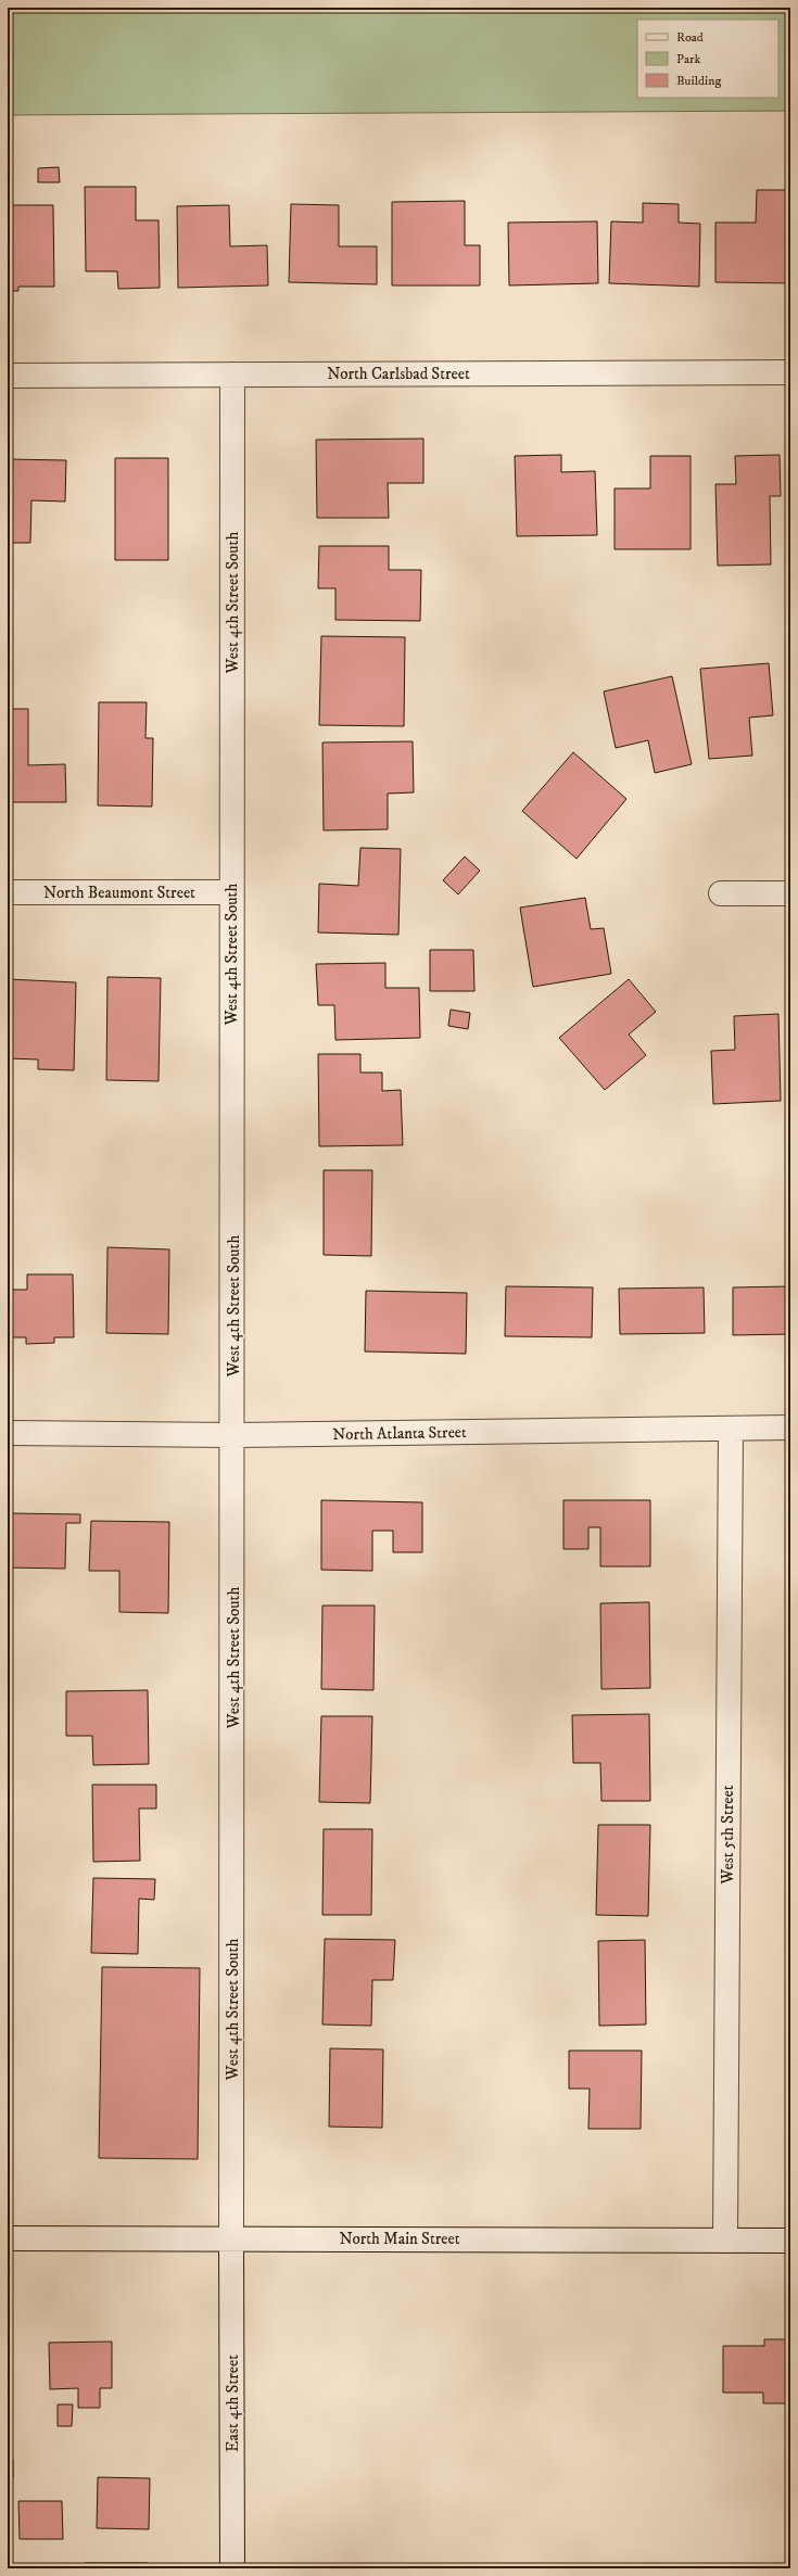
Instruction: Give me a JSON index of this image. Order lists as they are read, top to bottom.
{
  "streets": {
    "street": [
      "North Carlsbad Street",
      "West 4th Street South",
      "North Beaumont Street",
      "North Atlanta Street",
      "West 5th Street",
      "North Main Street",
      "East 4th Street"
    ]
  },
  "crossings": [
    ["North Carlsbad Street", "West 4th Street South"],
    ["West 4th Street South", "North Beaumont Street"],
    ["West 4th Street South", "North Atlanta Street"],
    ["West 4th Street South", "North Main Street"],
    ["West 4th Street South", "East 4th Street"],
    ["North Atlanta Street", "West 5th Street"],
    ["West 5th Street", "North Main Street"],
    ["North Main Street", "East 4th Street"]
  ],
  "legend": ["Road", "Park", "Building"]
}
